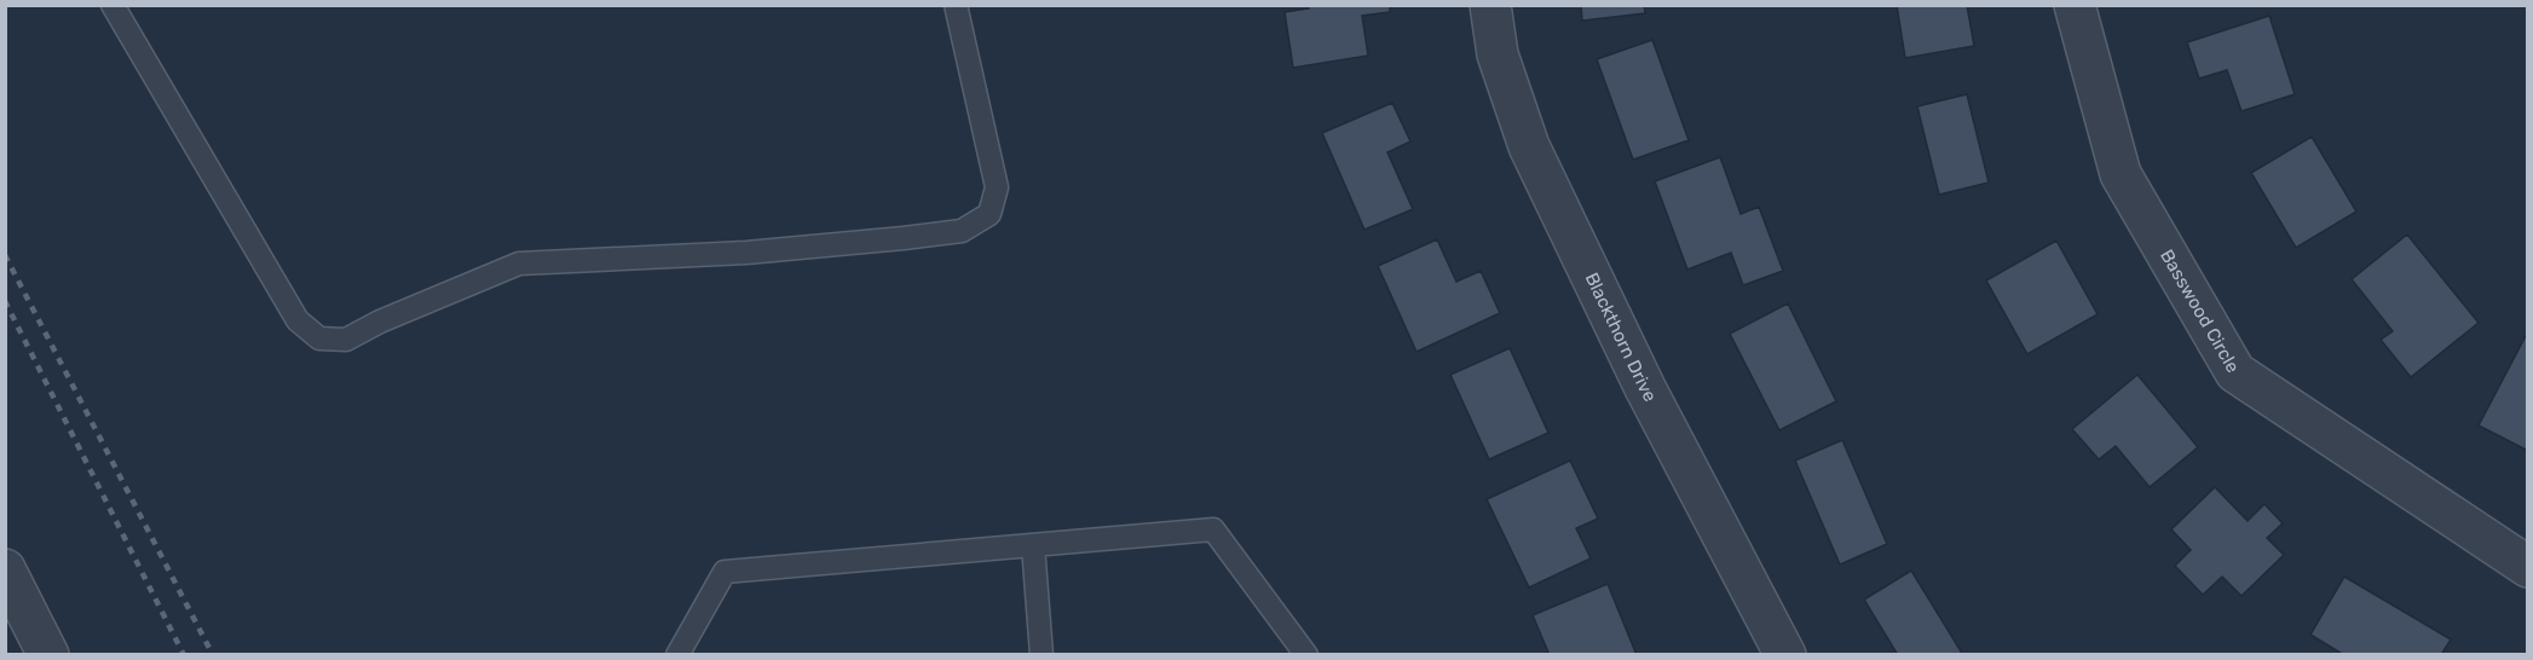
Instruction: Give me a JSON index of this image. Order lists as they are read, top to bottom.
{
  "streets": {
    "street": ["Basswood Circle", "Blackthorn Drive"]
  }
}
